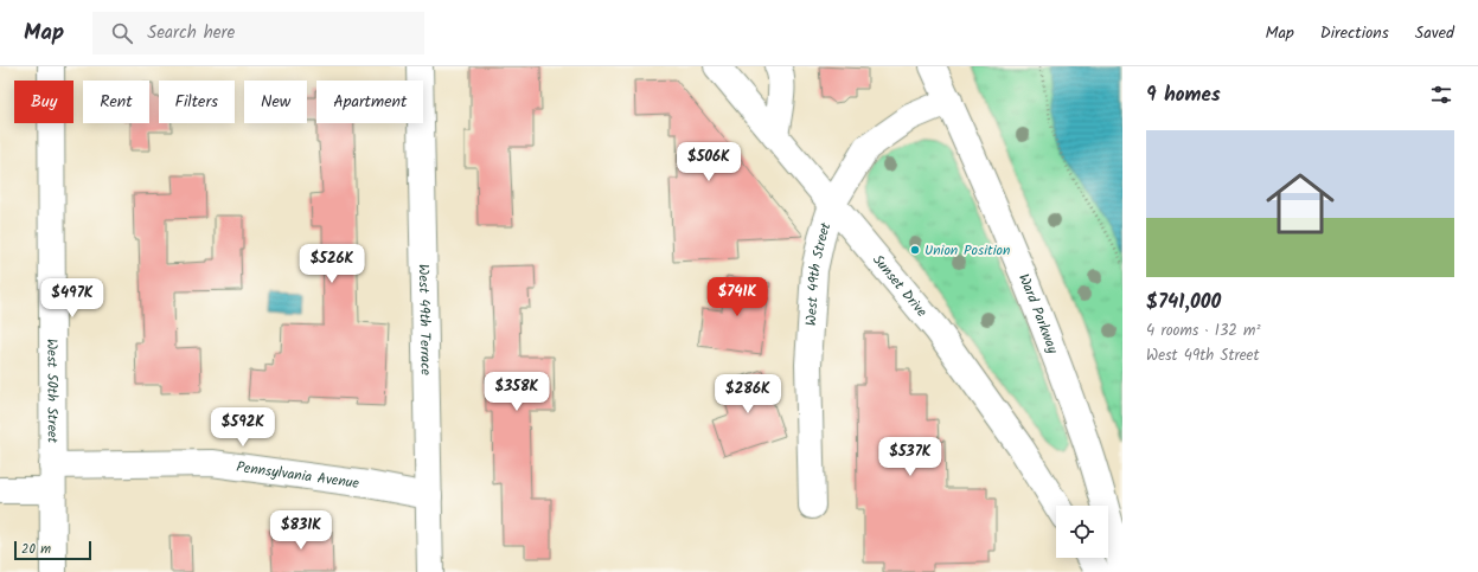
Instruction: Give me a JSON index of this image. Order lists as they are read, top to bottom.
{
  "streets": {
    "main road": [
      "West 49th Street",
      "Sunset Drive",
      "Ward Parkway",
      "West 49th Terrace",
      "West 50th Street",
      "Pennsylvania Avenue"
    ]
  },
  "crossings": [
    ["West 49th Street", "Sunset Drive"],
    ["West 49th Street", "Ward Parkway"],
    ["West 49th Terrace", "Pennsylvania Avenue"],
    ["West 50th Street", "Pennsylvania Avenue"]
  ],
  "places": ["Union Position"],
  "scale_bar": "20 m",
  "page": {
    "header": "Map",
    "search": "Search here",
    "nav": ["Map", "Directions", "Saved"],
    "heading": "9 homes",
    "chip": [
      "Buy",
      "Rent",
      "Filters",
      "New",
      "Apartment"
    ],
    "list": [
      {
        "name": "$741,000",
        "note": "4 rooms · 132 m² · West 49th Street"
      }
    ],
    "price": [
      "$506K",
      "$526K",
      "$741K",
      "$497K",
      "$358K",
      "$286K",
      "$592K",
      "$537K",
      "$831K"
    ],
    "scale": "20 m"
  }
}
